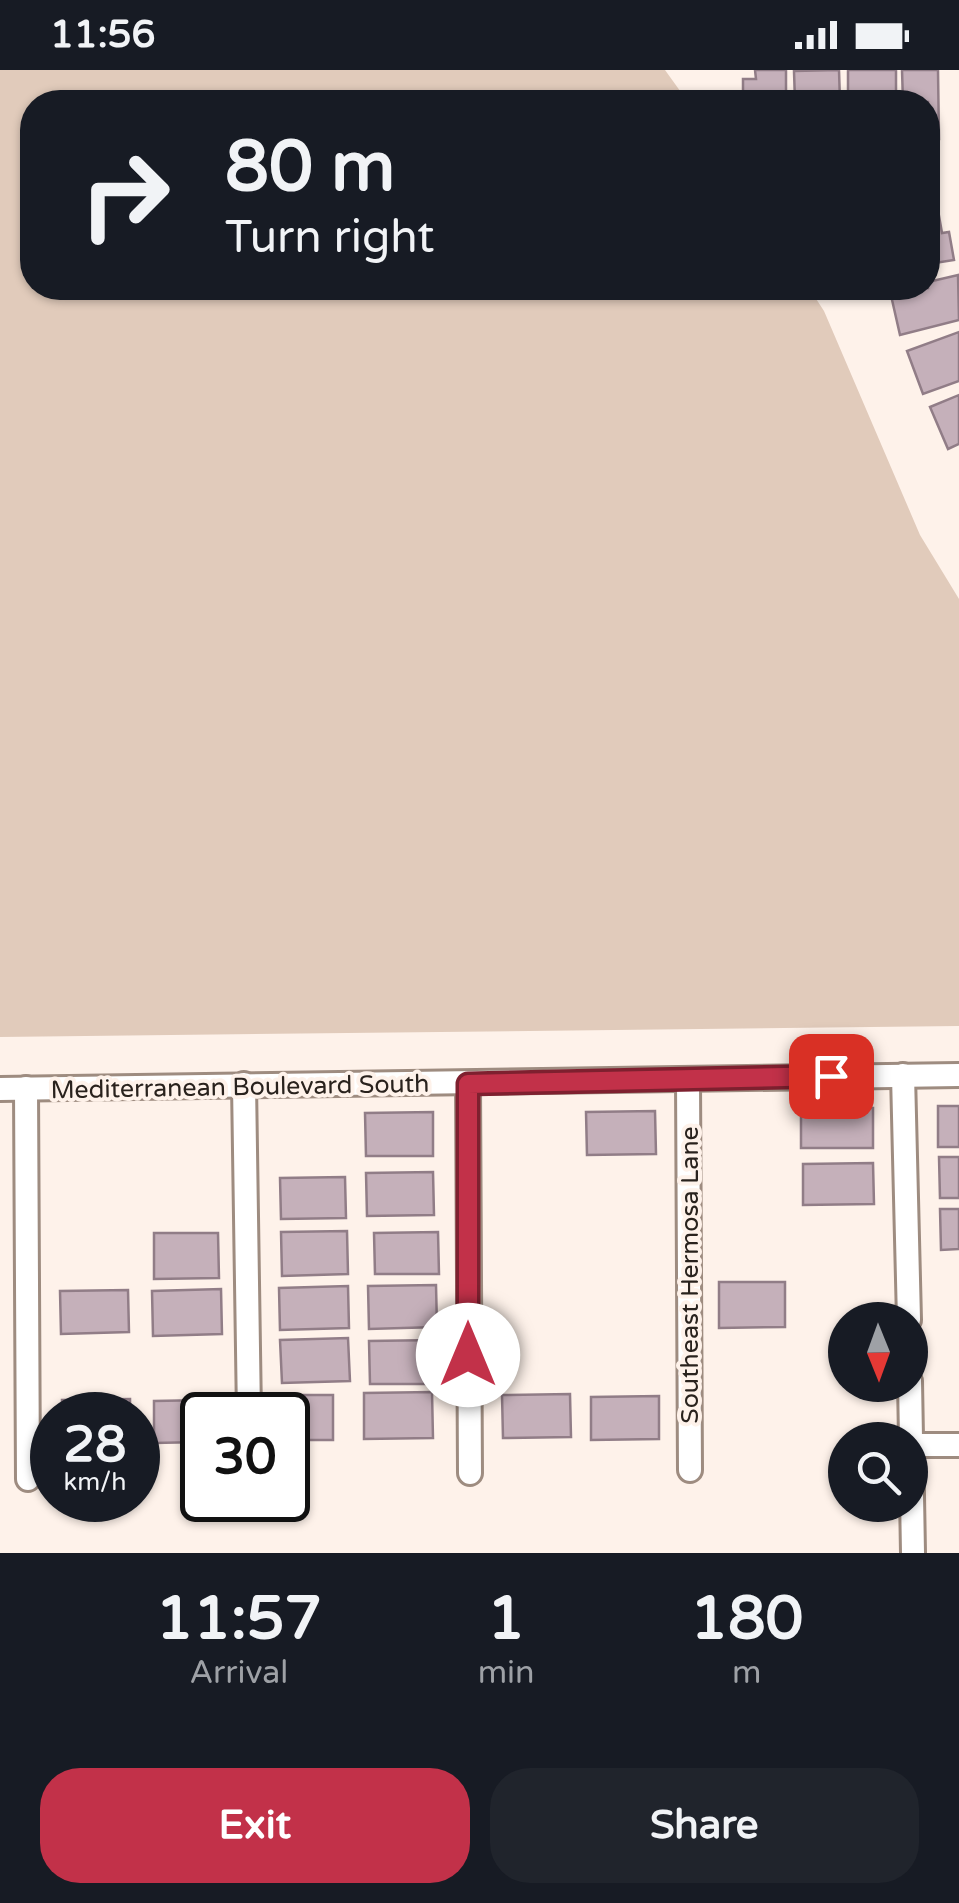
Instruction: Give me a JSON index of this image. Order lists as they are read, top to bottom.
{
  "streets": {
    "street": ["Mediterranean Boulevard South", "Southeast Hermosa Lane"]
  },
  "crossings": [
    ["Mediterranean Boulevard South", "Southeast Hermosa Lane"]
  ],
  "north": "bottom",
  "page": {
    "status": "11:56",
    "turn": ["80 m", "Turn right"],
    "speed": "28 km/h",
    "limit": "30",
    "eta": [
      "11:57",
      "Arrival",
      "1",
      "min",
      "180",
      "m"
    ],
    "buttons": ["Exit", "Share"]
  }
}
